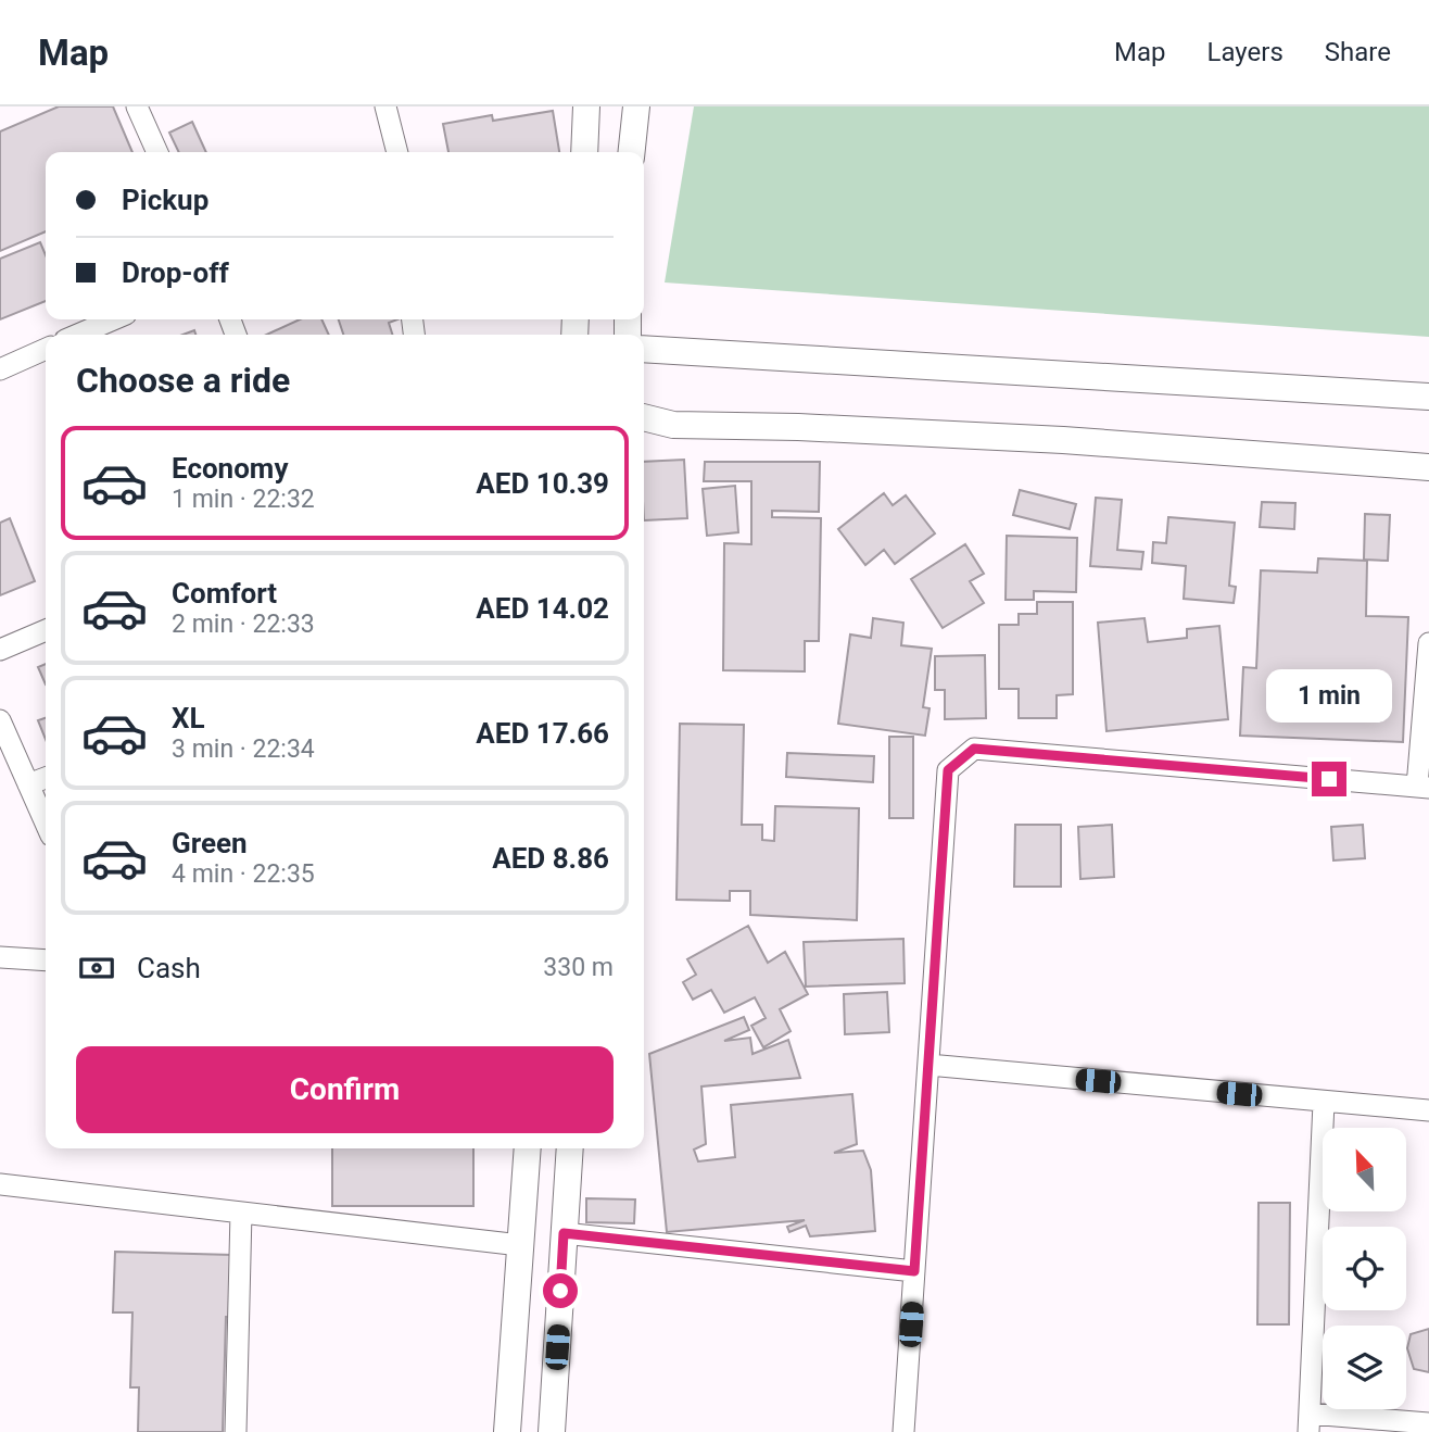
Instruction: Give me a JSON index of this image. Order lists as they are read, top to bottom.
{
  "north": "top left",
  "page": {
    "header": "Map",
    "nav": ["Map", "Layers", "Share"],
    "banner": ["Pickup", "Drop-off"],
    "heading": "Choose a ride",
    "list": [
      {
        "name": "Economy",
        "note": "1 min · 22:32",
        "value": "AED 10.39"
      },
      {
        "name": "Comfort",
        "note": "2 min · 22:33",
        "value": "AED 14.02"
      },
      {
        "name": "XL",
        "note": "3 min · 22:34",
        "value": "AED 17.66"
      },
      {
        "name": "Green",
        "note": "4 min · 22:35",
        "value": "AED 8.86"
      }
    ],
    "bubble": "1 min",
    "pay": ["Cash", "330 m"],
    "buttons": "Confirm"
  }
}
